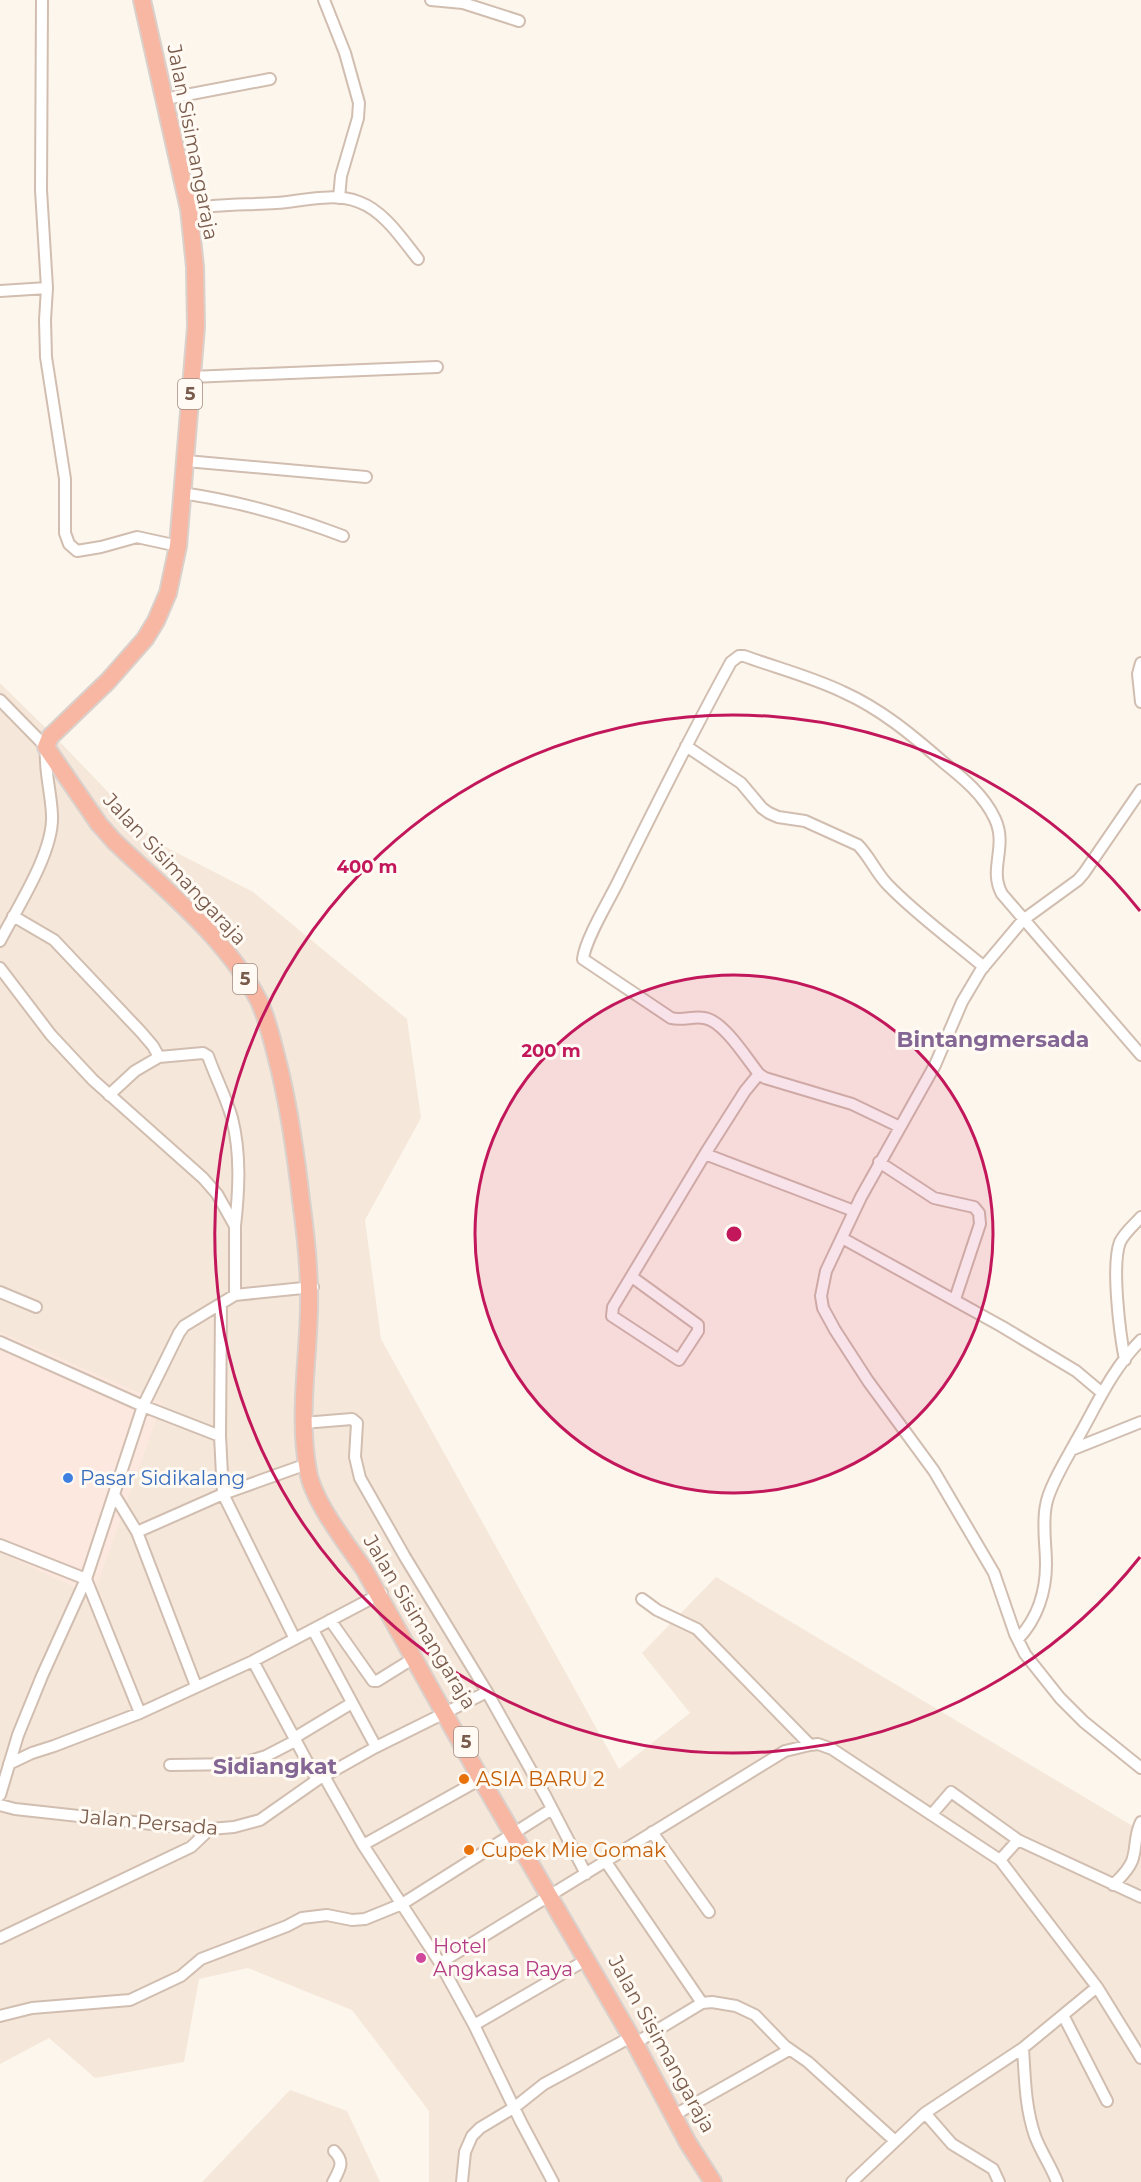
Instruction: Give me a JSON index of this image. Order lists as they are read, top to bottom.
{
  "streets": {
    "highway": ["Jalan Sisimangaraja", "5"],
    "street": ["Jalan Persada"]
  },
  "crossings": [
    ["Jalan Sisimangaraja", "Jalan Persada"]
  ],
  "districts": ["Bintangmersada", "Sidiangkat"],
  "places": [
    "Pasar Sidikalang",
    "ASIA BARU 2",
    "Cupek Mie Gomak",
    "Hotel Angkasa Raya"
  ],
  "rings": ["400 m", "200 m"]
}
